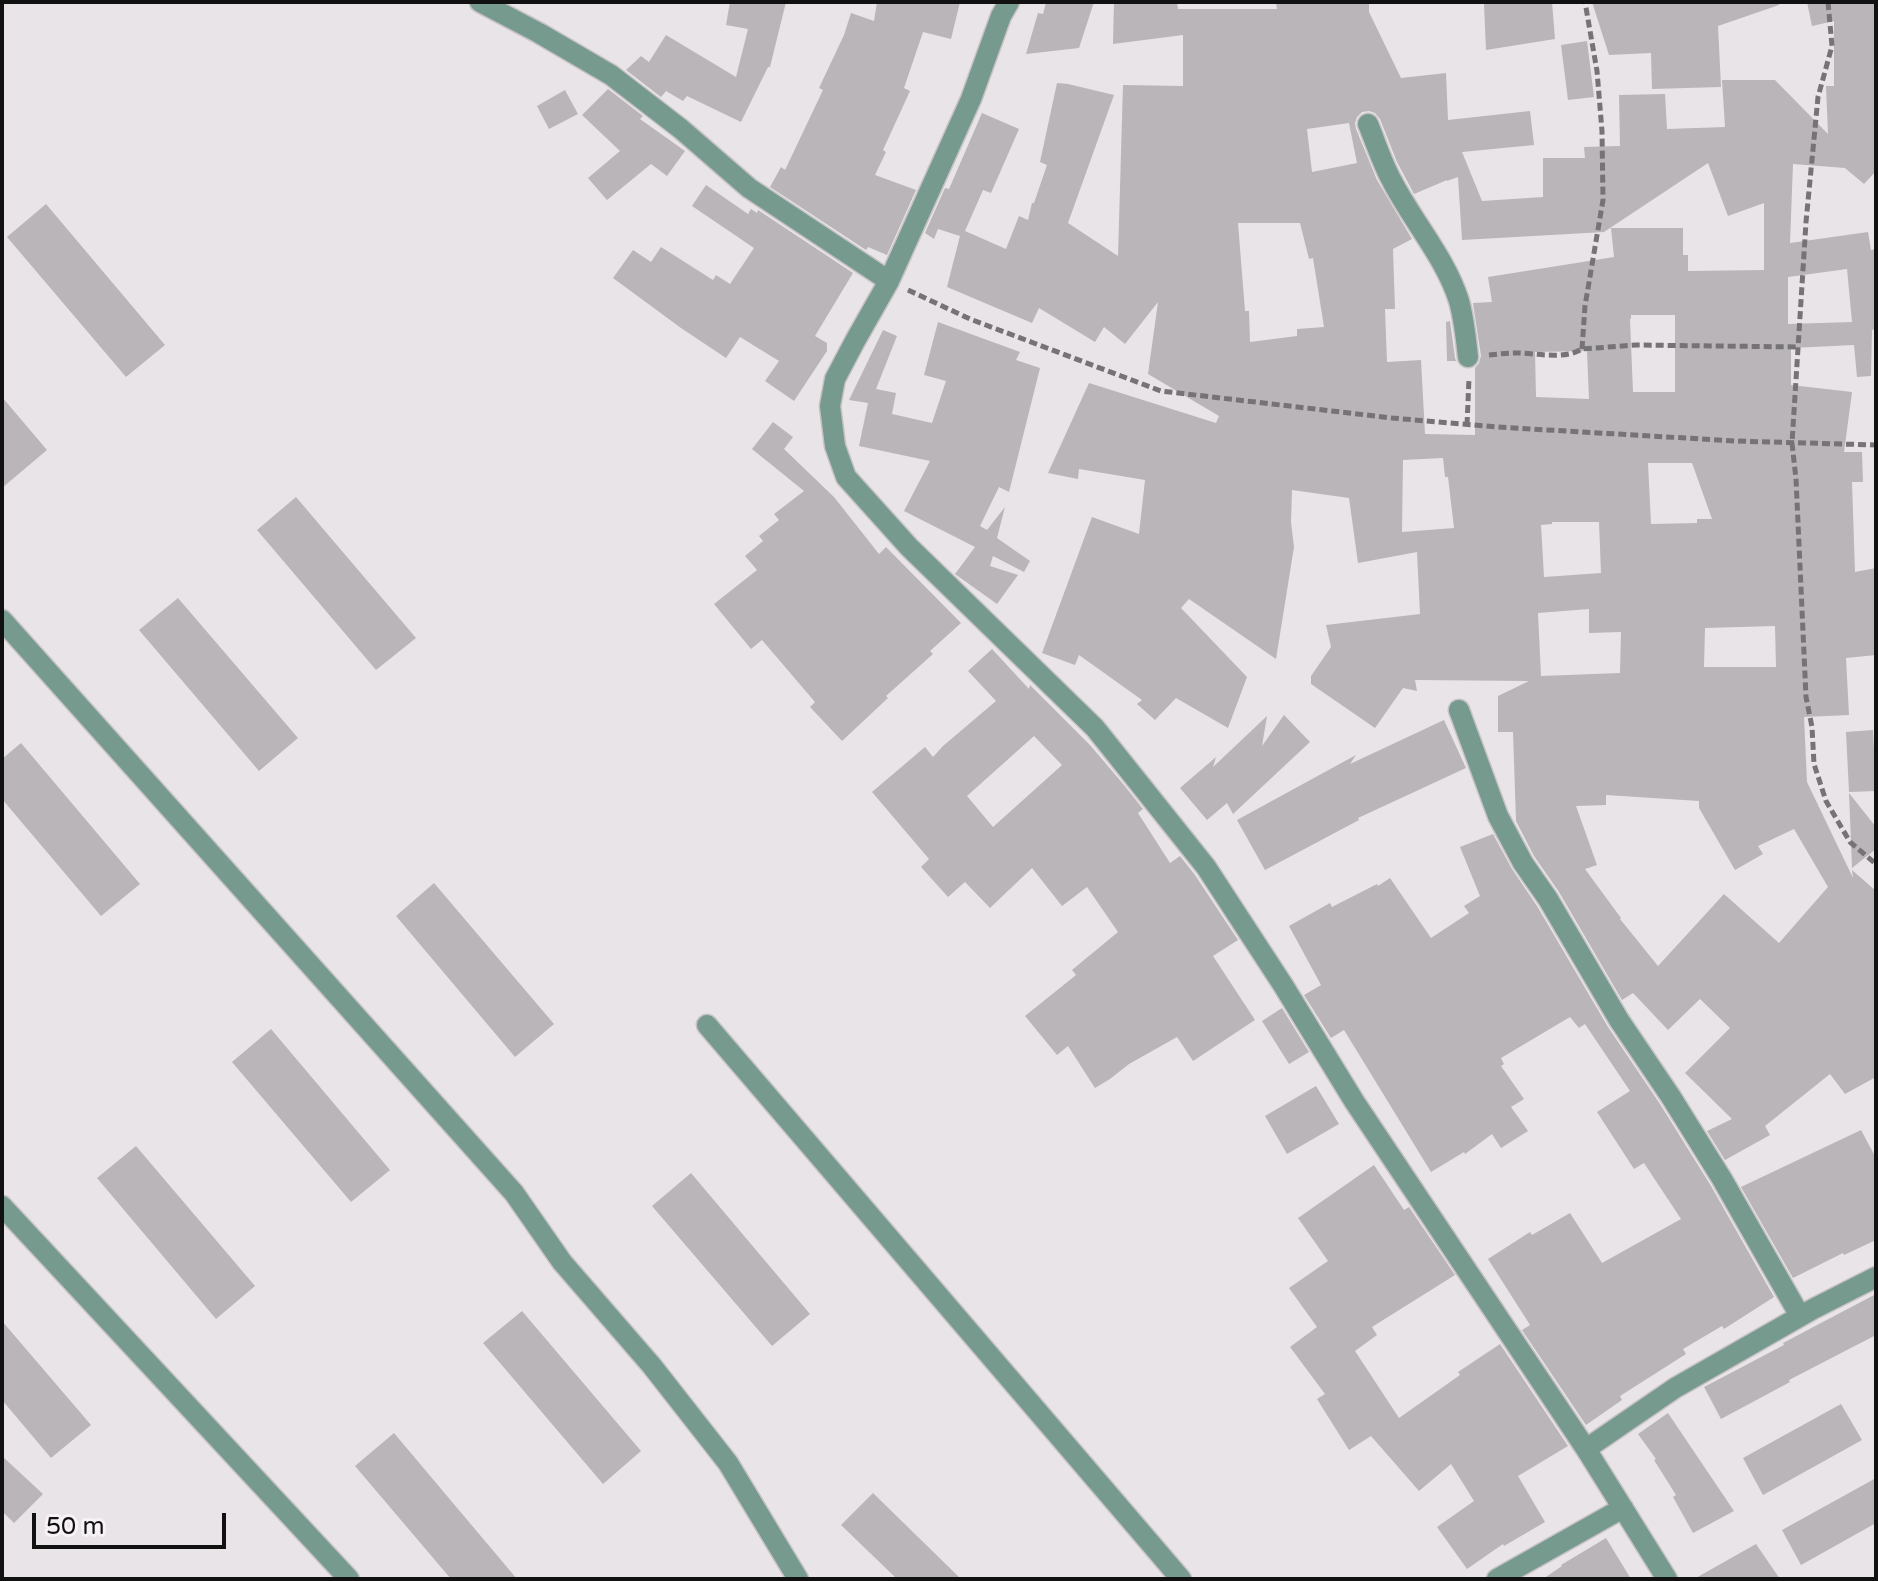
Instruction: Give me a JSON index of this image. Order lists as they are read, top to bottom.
{
  "scale_bar": "50 m"
}
